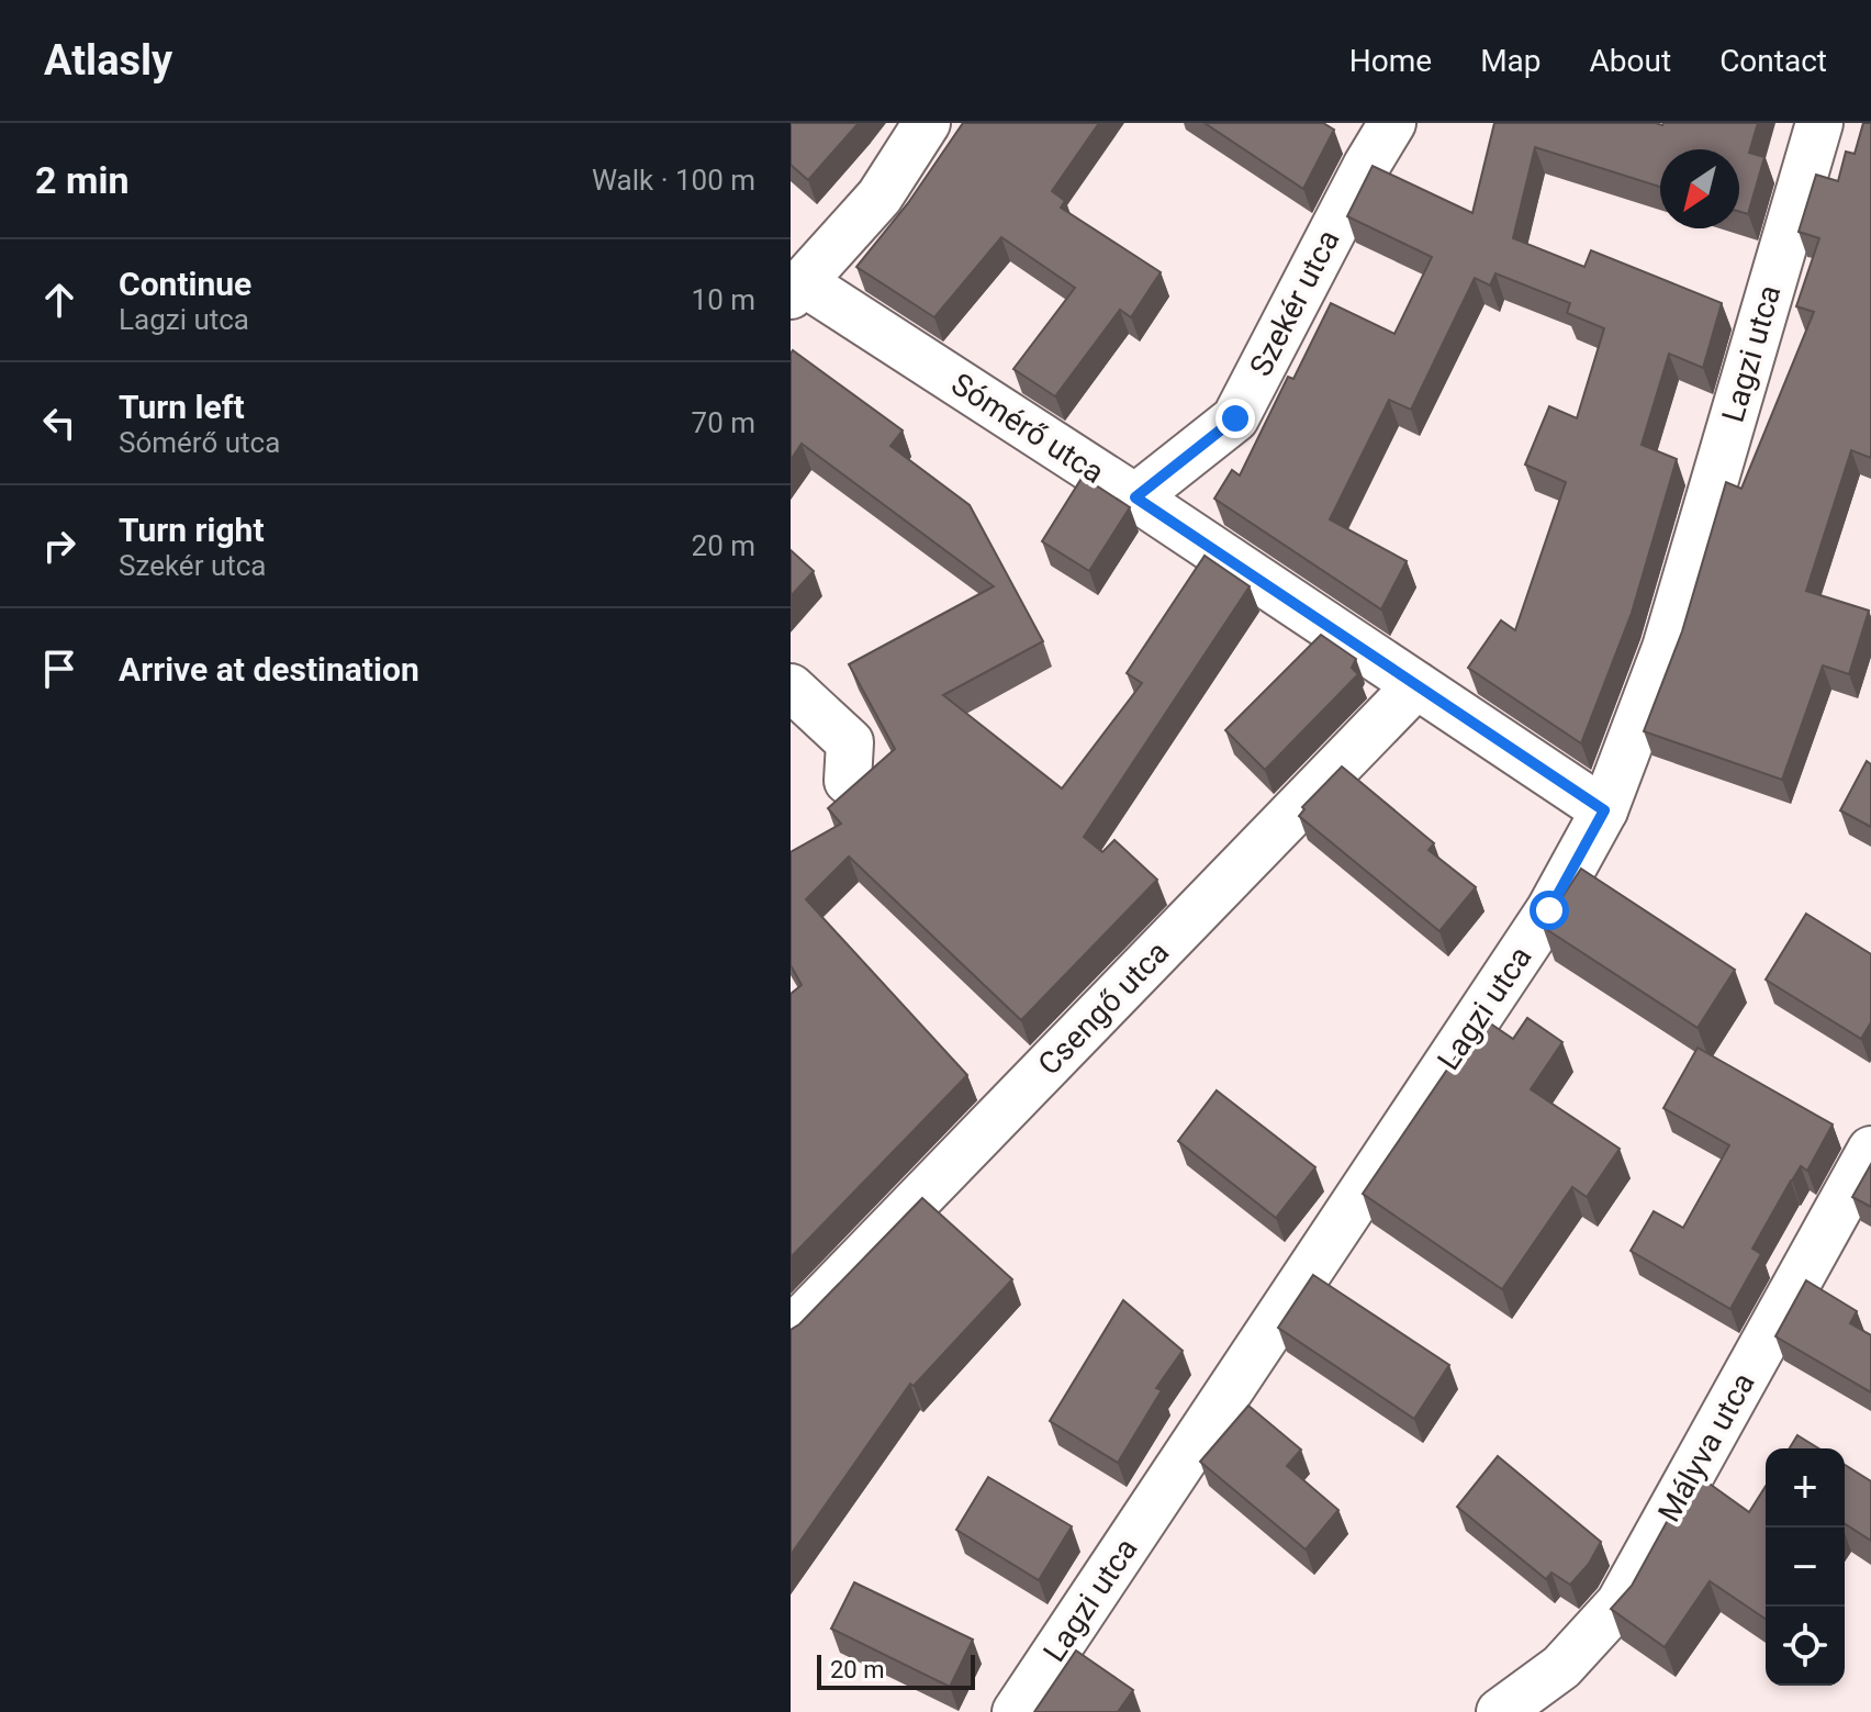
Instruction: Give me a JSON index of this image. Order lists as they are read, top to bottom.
{
  "streets": {
    "street": [
      "Szekér utca",
      "Lagzi utca",
      "Sómérő utca",
      "Csengő utca",
      "Mályva utca"
    ]
  },
  "crossings": [
    ["Szekér utca", "Sómérő utca"],
    ["Lagzi utca", "Sómérő utca"],
    ["Sómérő utca", "Csengő utca"]
  ],
  "scale_bar": "20 m",
  "north": "bottom left",
  "page": {
    "header": "Atlasly",
    "nav": [
      "Home",
      "Map",
      "About",
      "Contact"
    ],
    "heading": ["2 min", "Walk · 100 m"],
    "list": [
      ["Continue", "Lagzi utca", "10 m"],
      ["Turn left", "Sómérő utca", "70 m"],
      ["Turn right", "Szekér utca", "20 m"],
      "Arrive at destination"
    ],
    "map_buttons": ["+", "−"],
    "scale": "20 m"
  }
}
